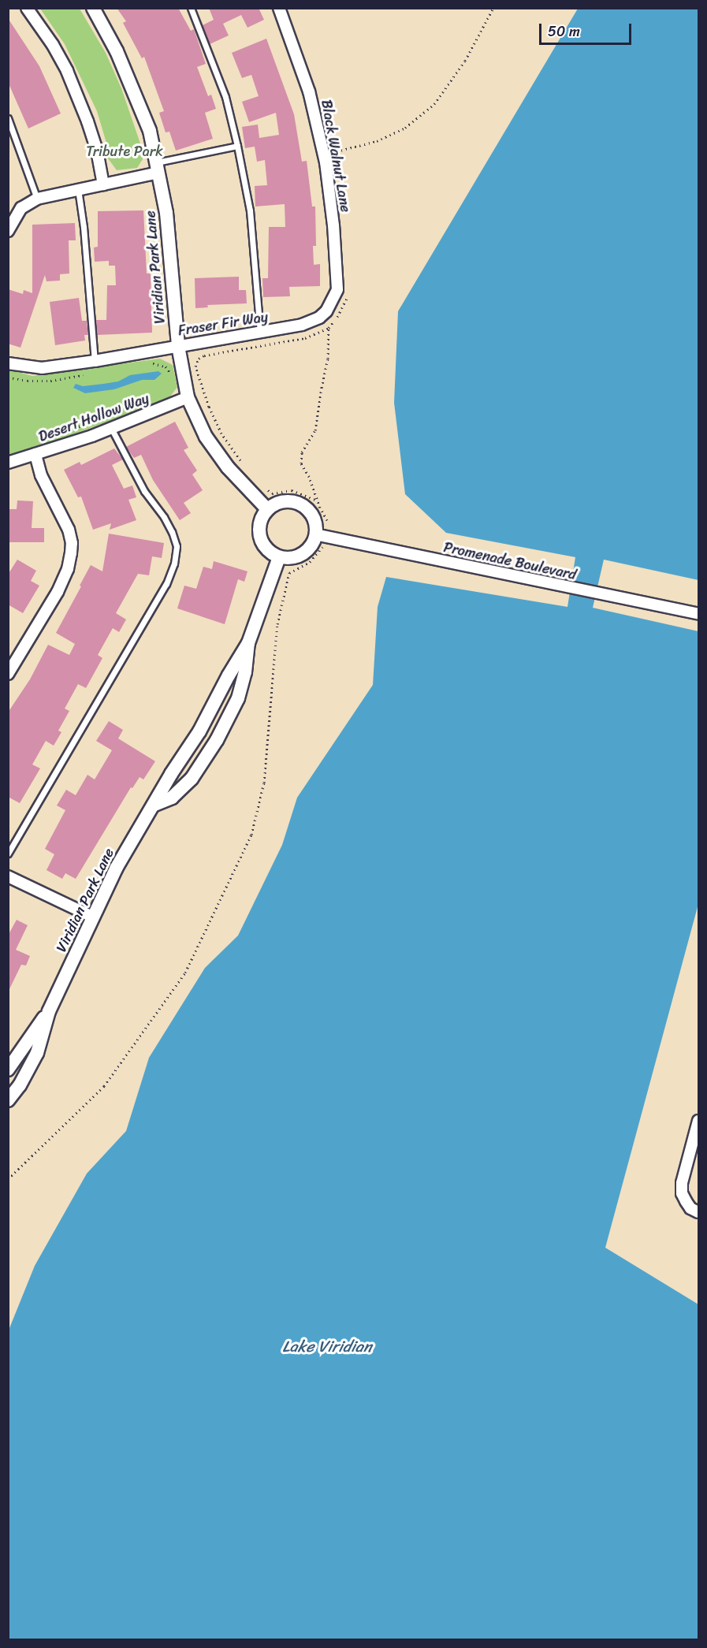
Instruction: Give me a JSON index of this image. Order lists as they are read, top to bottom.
{
  "streets": {
    "street": [
      "Black Walnut Lane",
      "Viridian Park Lane",
      "Fraser Fir Way",
      "Desert Hollow Way",
      "Promenade Boulevard"
    ]
  },
  "crossings": [
    ["Black Walnut Lane", "Fraser Fir Way"],
    ["Viridian Park Lane", "Fraser Fir Way"],
    ["Viridian Park Lane", "Desert Hollow Way"],
    ["Viridian Park Lane", "Promenade Boulevard"]
  ],
  "water": ["Lake Viridian"],
  "parks": ["Tribute Park"],
  "scale_bar": "50 m"
}
